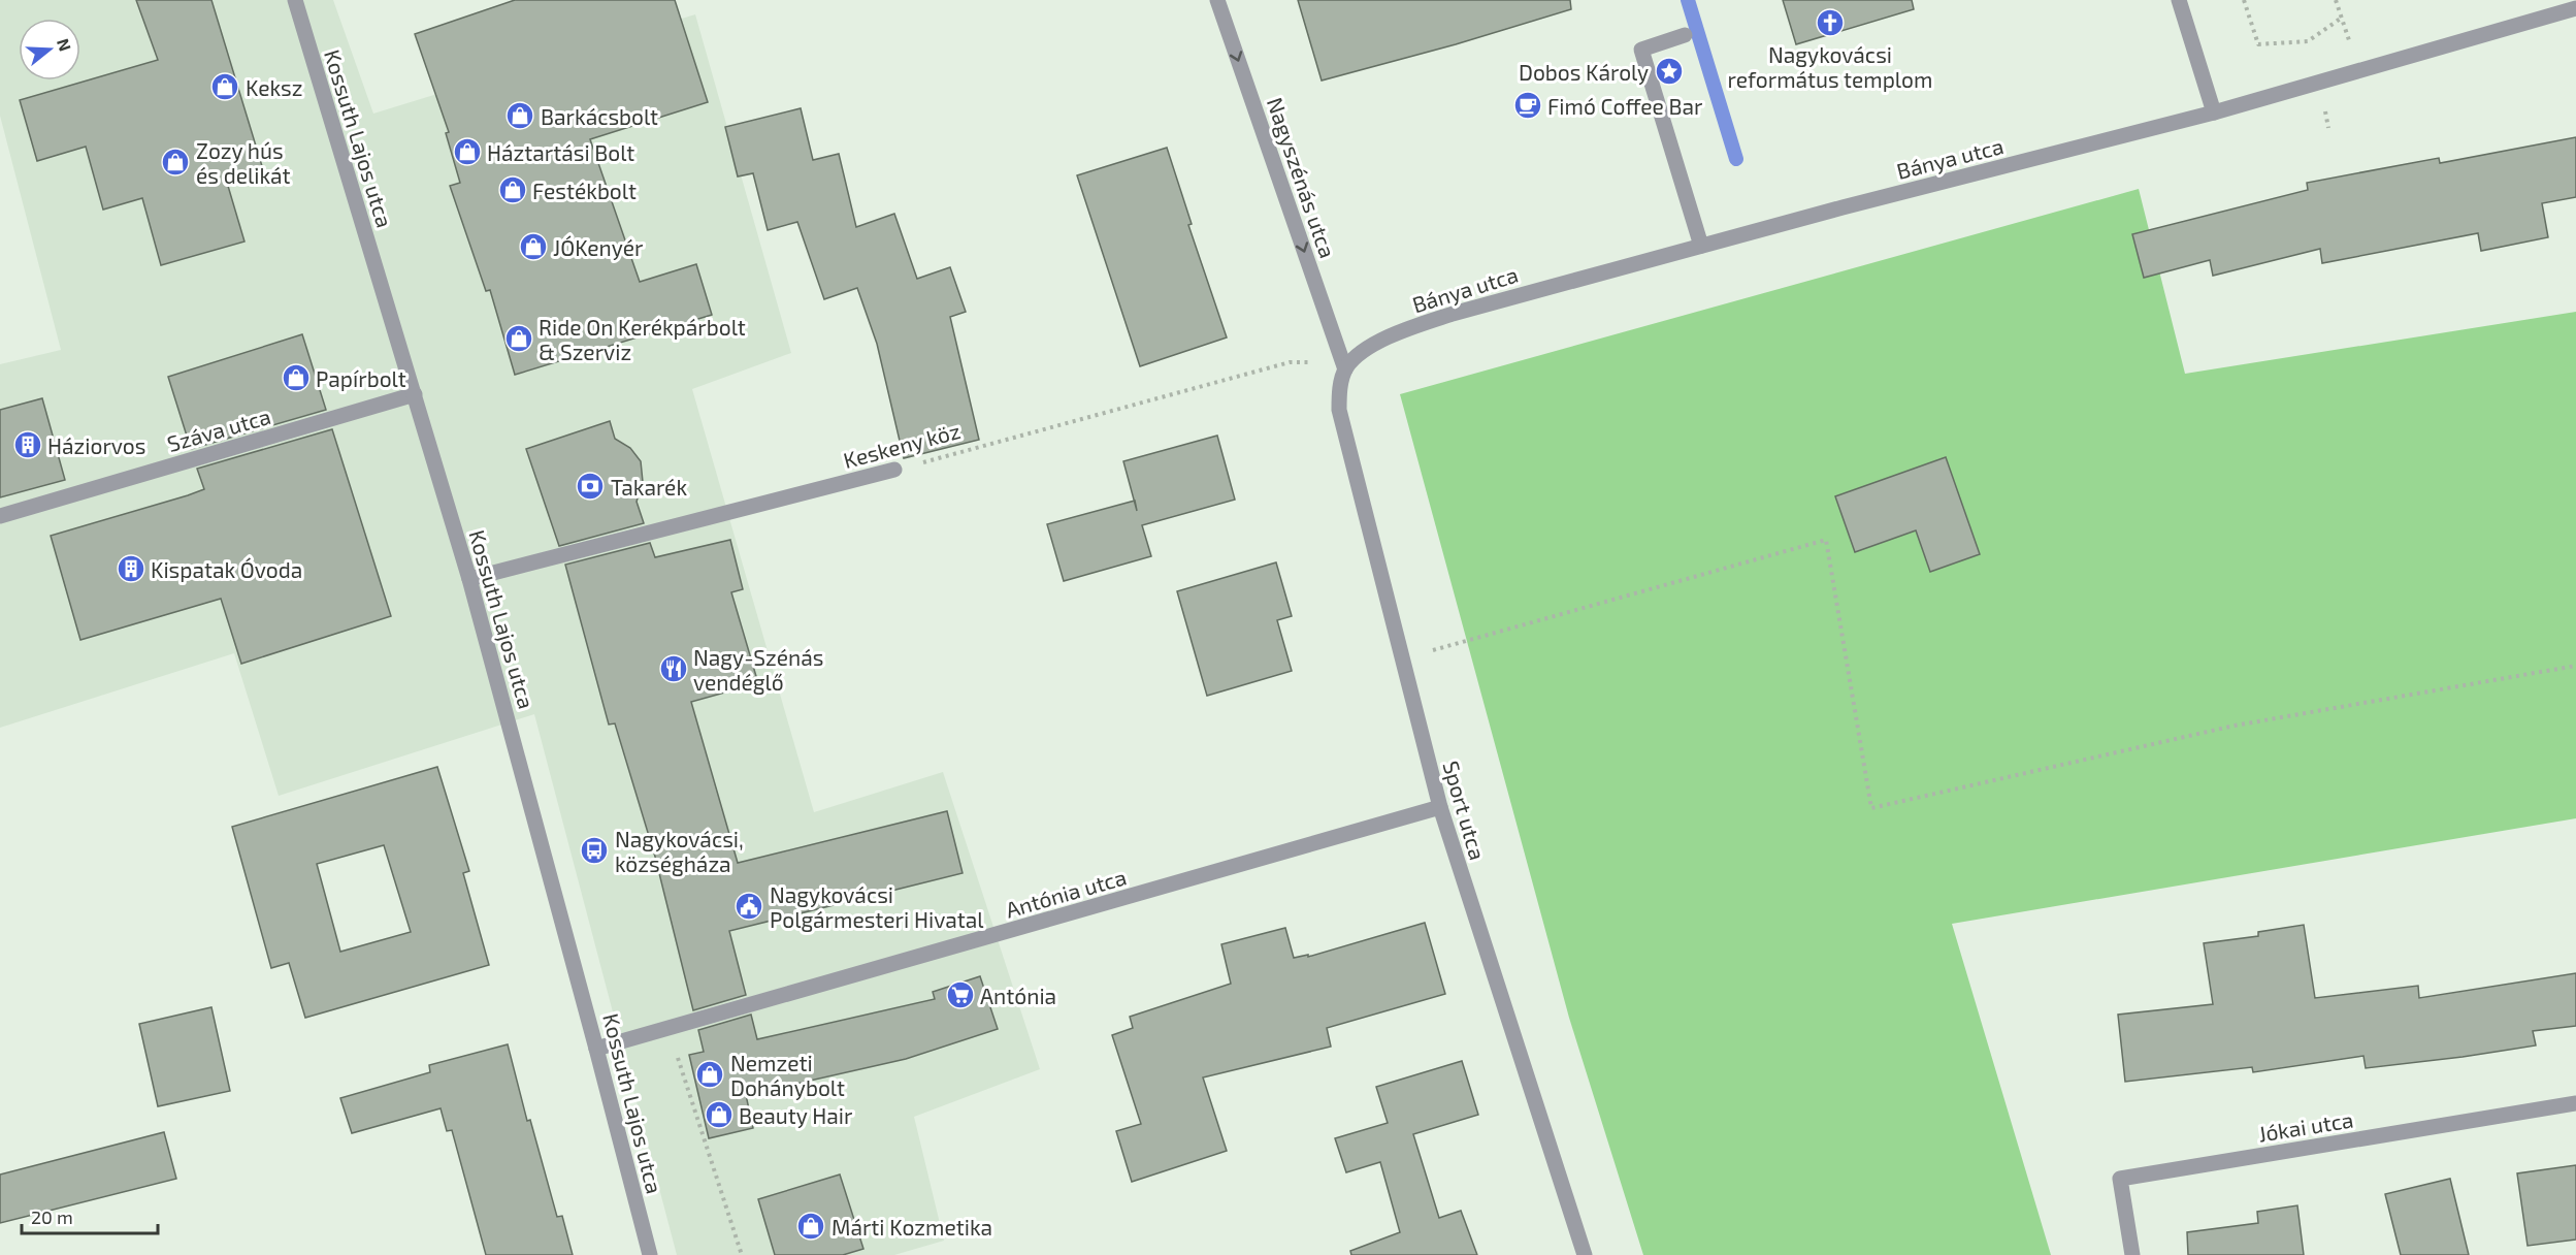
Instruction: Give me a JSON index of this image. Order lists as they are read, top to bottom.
{
  "streets": {
    "street": [
      "Kossuth Lajos utca",
      "Bánya utca",
      "Nagyszénás utca",
      "Száva utca",
      "Keskeny köz",
      "Sport utca",
      "Antónia utca",
      "Jókai utca"
    ]
  },
  "crossings": [
    ["Kossuth Lajos utca", "Száva utca"],
    ["Kossuth Lajos utca", "Keskeny köz"],
    ["Kossuth Lajos utca", "Antónia utca"],
    ["Bánya utca", "Nagyszénás utca"],
    ["Bánya utca", "Keskeny köz"],
    ["Bánya utca", "Sport utca"],
    ["Nagyszénás utca", "Keskeny köz"],
    ["Nagyszénás utca", "Sport utca"],
    ["Keskeny köz", "Sport utca"],
    ["Sport utca", "Antónia utca"]
  ],
  "one_way": ["Nagyszénás utca"],
  "places": {
    "church": ["Nagykovácsi református templom"],
    "place": ["Dobos Károly"],
    "shop": [
      "Keksz",
      "Barkácsbolt",
      "Háztartási Bolt",
      "Zozy hús és delikát",
      "Festékbolt",
      "JÓKenyér",
      "Ride On Kerékpárbolt & Szerviz",
      "Papírbolt",
      "Nemzeti Dohánybolt",
      "Beauty Hair",
      "Márti Kozmetika"
    ],
    "cafe": ["Fimó Coffee Bar"],
    "building": ["Háziorvos", "Kispatak Óvoda"],
    "bank": ["Takarék"],
    "restaurant": ["Nagy-Szénás vendéglő"],
    "bus stop": ["Nagykovácsi, községháza"],
    "public building": ["Nagykovácsi Polgármesteri Hivatal"],
    "supermarket": ["Antónia"]
  },
  "scale_bar": "20 m",
  "north": "right"
}
